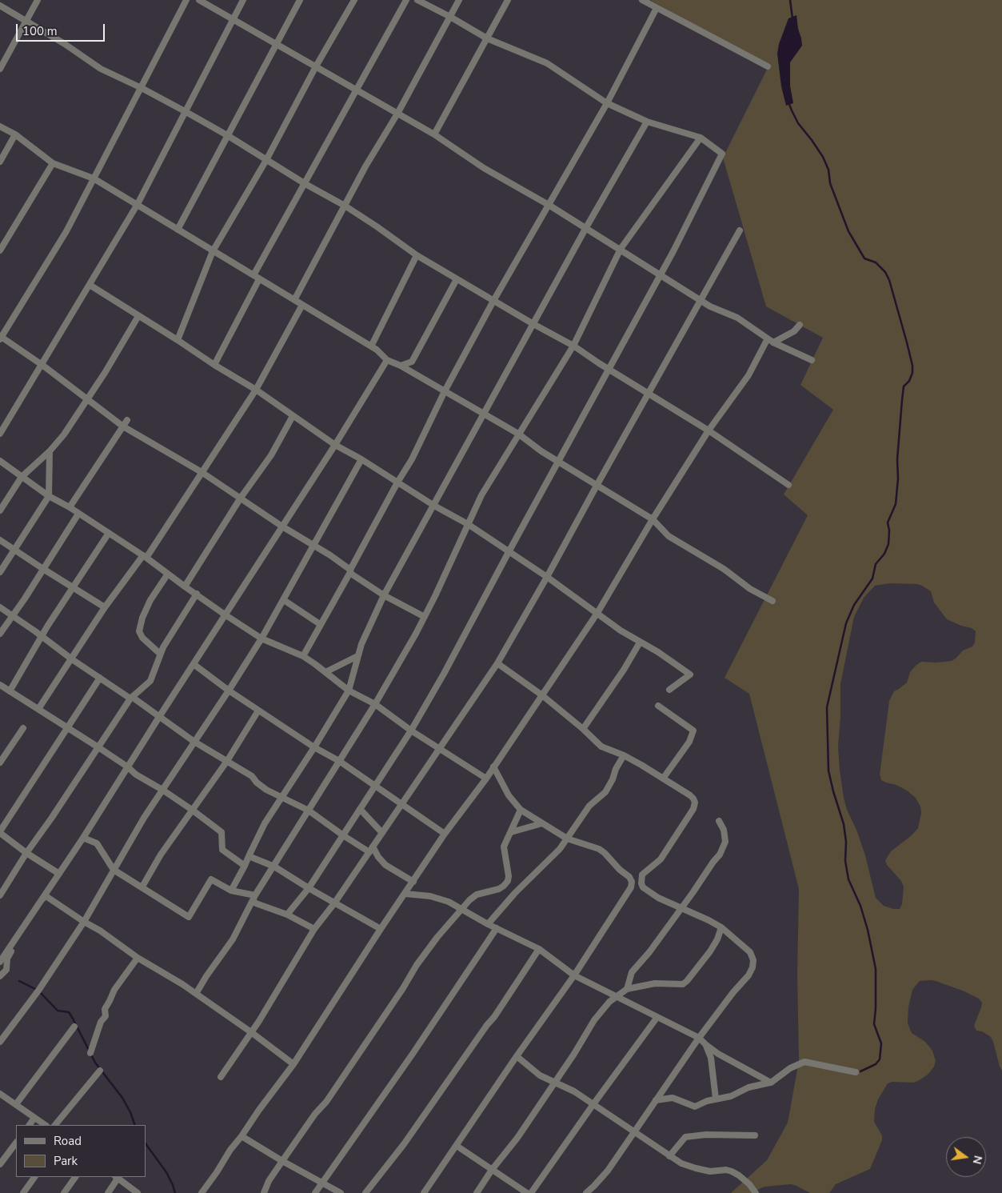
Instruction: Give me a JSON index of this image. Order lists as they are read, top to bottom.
{
  "legend": ["Road", "Park"],
  "scale_bar": "100 m",
  "north": "right"
}
